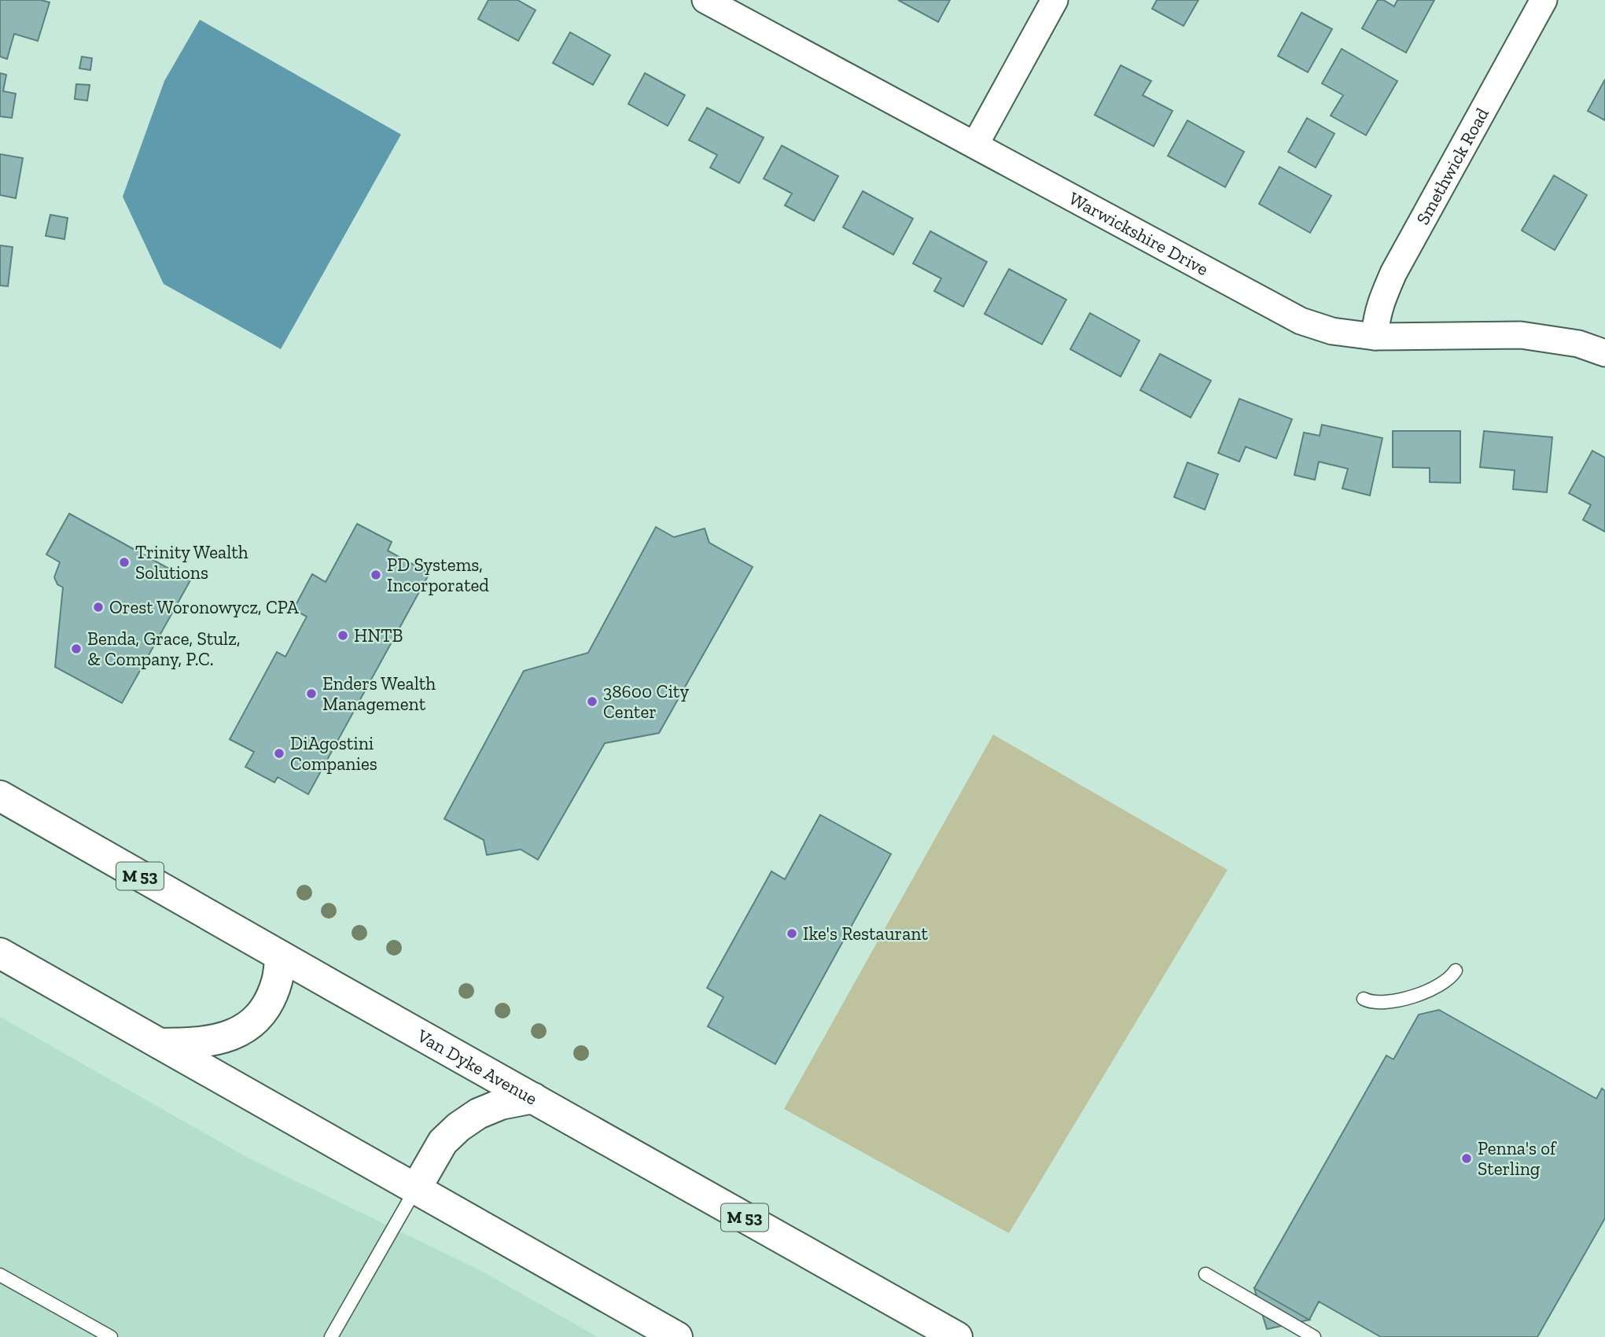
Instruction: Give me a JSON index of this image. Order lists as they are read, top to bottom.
{
  "streets": {
    "main road": ["M 53", "Van Dyke Avenue"],
    "street": ["Smethwick Road", "Warwickshire Drive"]
  },
  "crossings": [
    ["Smethwick Road", "Warwickshire Drive"]
  ],
  "places": [
    "Trinity Wealth Solutions",
    "PD Systems, Incorporated",
    "Orest Woronowycz, CPA",
    "HNTB",
    "Benda, Grace, Stulz, & Company, P.C.",
    "Enders Wealth Management",
    "38600 City Center",
    "DiAgostini Companies",
    "Ike's Restaurant",
    "Penna's of Sterling"
  ]
}
